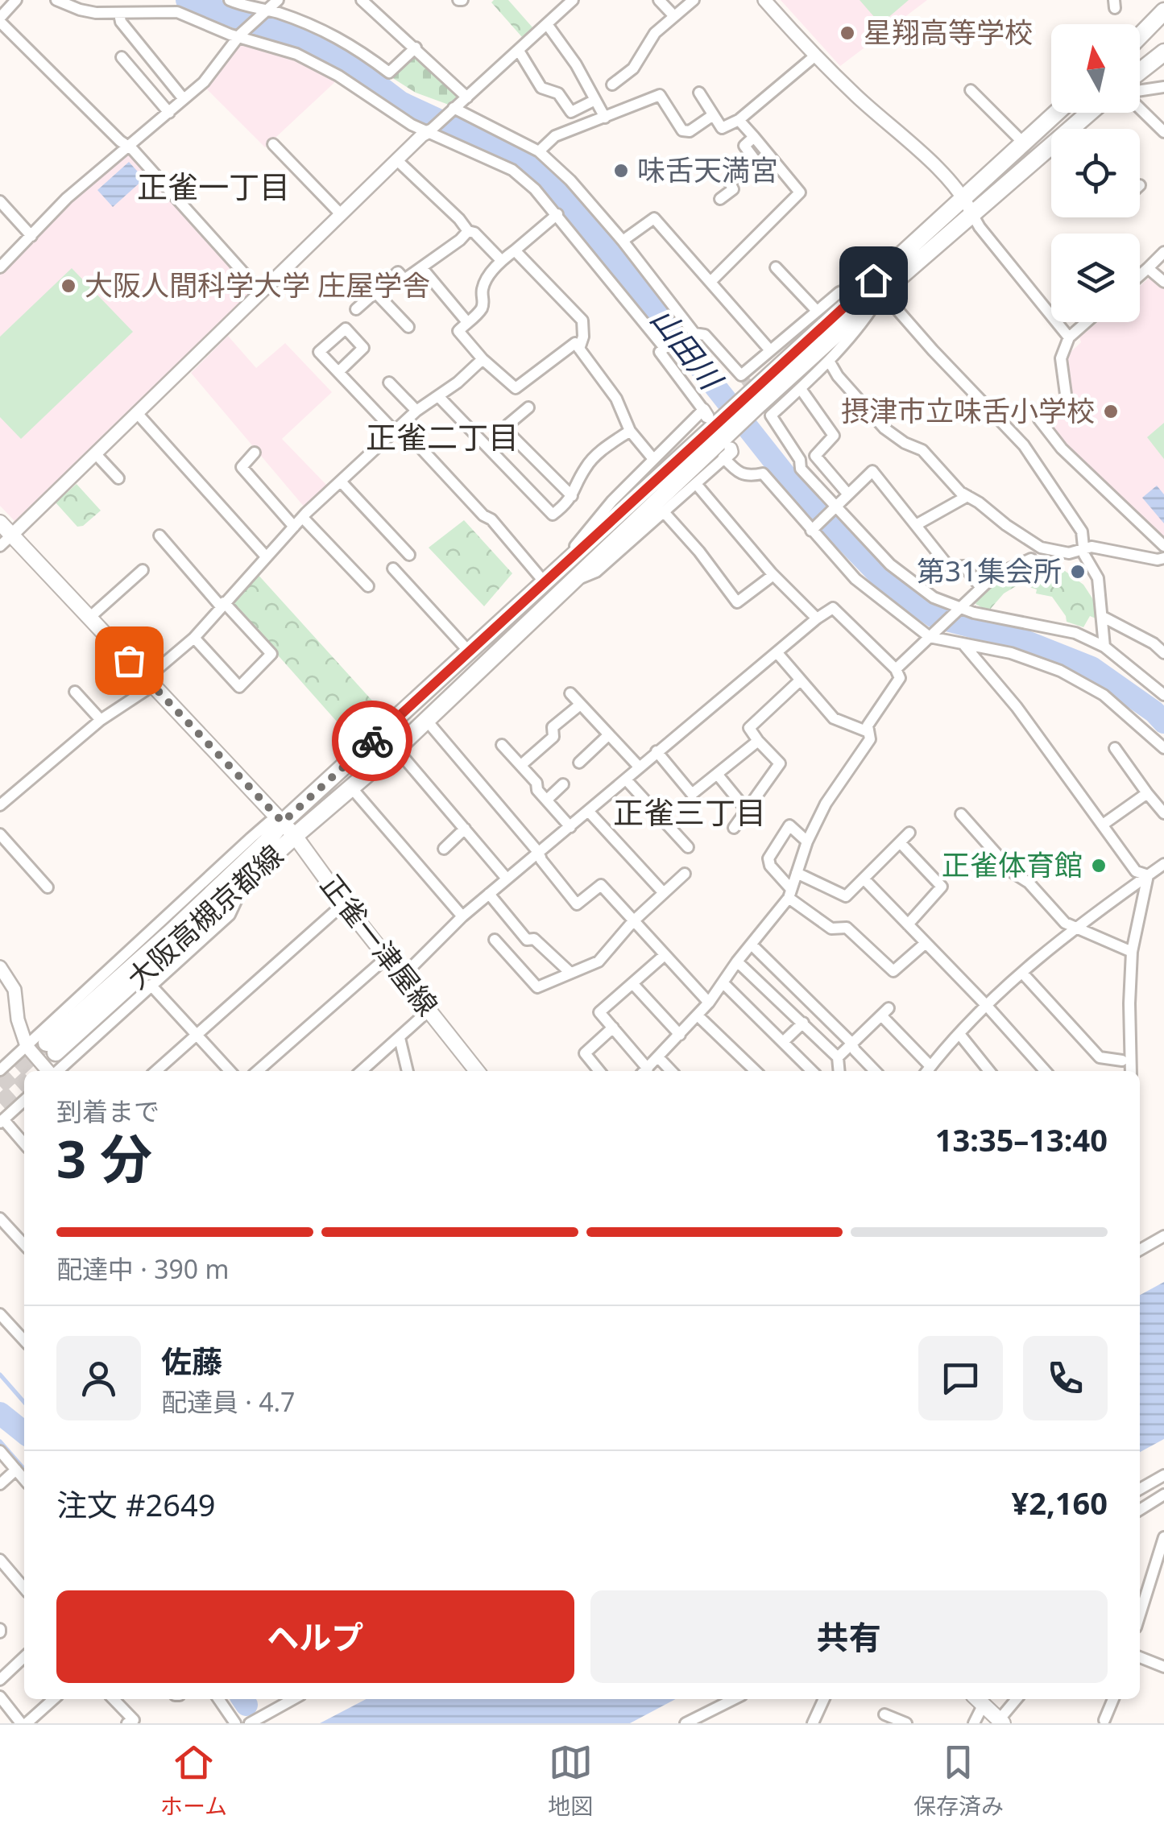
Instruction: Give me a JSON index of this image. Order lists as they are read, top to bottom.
{
  "streets": {
    "main road": ["大阪高槻京都線", "正雀一津屋線"]
  },
  "crossings": [
    ["大阪高槻京都線", "正雀一津屋線"]
  ],
  "districts": ["正雀一丁目", "正雀二丁目", "正雀三丁目"],
  "water": ["山田川"],
  "places": [
    "星翔高等学校",
    "味舌天満宮",
    "大阪人間科学大学 庄屋学舎",
    "摂津市立味舌小学校",
    "第31集会所",
    "正雀体育館"
  ],
  "north": "top",
  "page": {
    "heading": ["3 分", "到着まで", "13:35–13:40"],
    "panel": [
      "佐藤",
      "配達員 · 4.7",
      "注文 #2649",
      "¥2,160"
    ],
    "bar": "配達中 · 390 m",
    "buttons": ["ヘルプ", "共有"],
    "tabs": ["ホーム", "地図", "保存済み"]
  }
}
